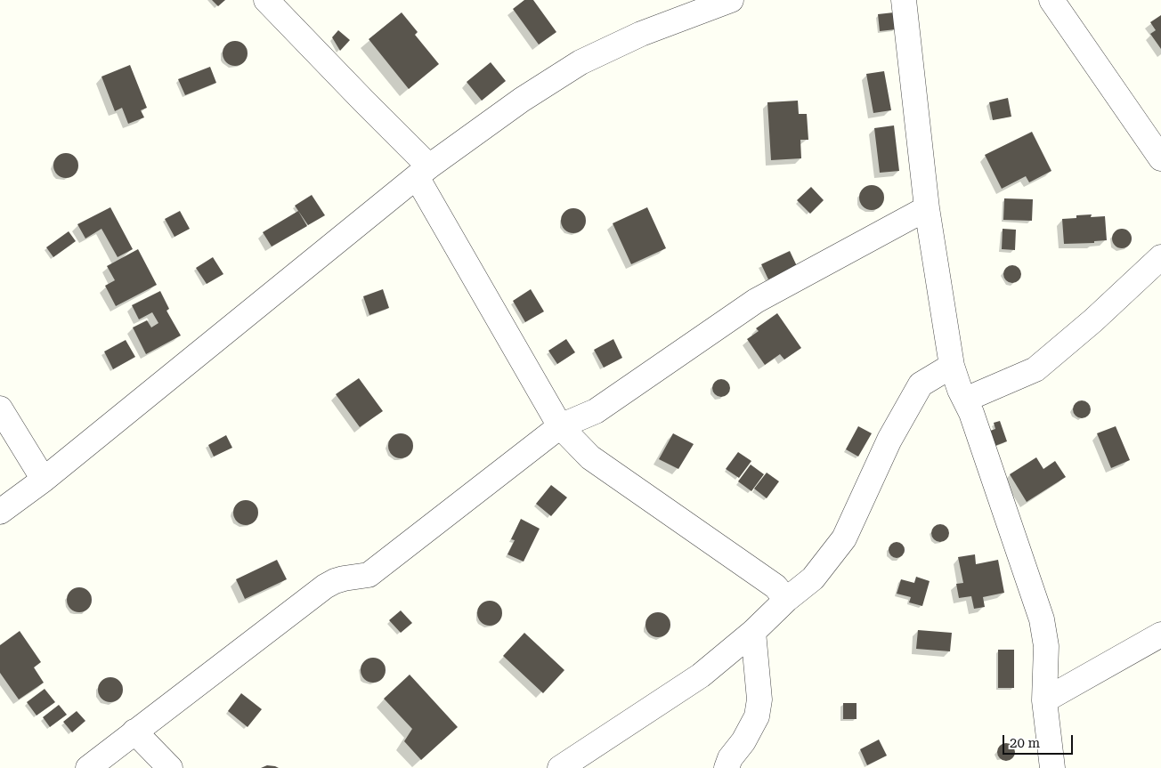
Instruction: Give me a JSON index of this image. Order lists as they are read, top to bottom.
{
  "scale_bar": "20 m"
}
